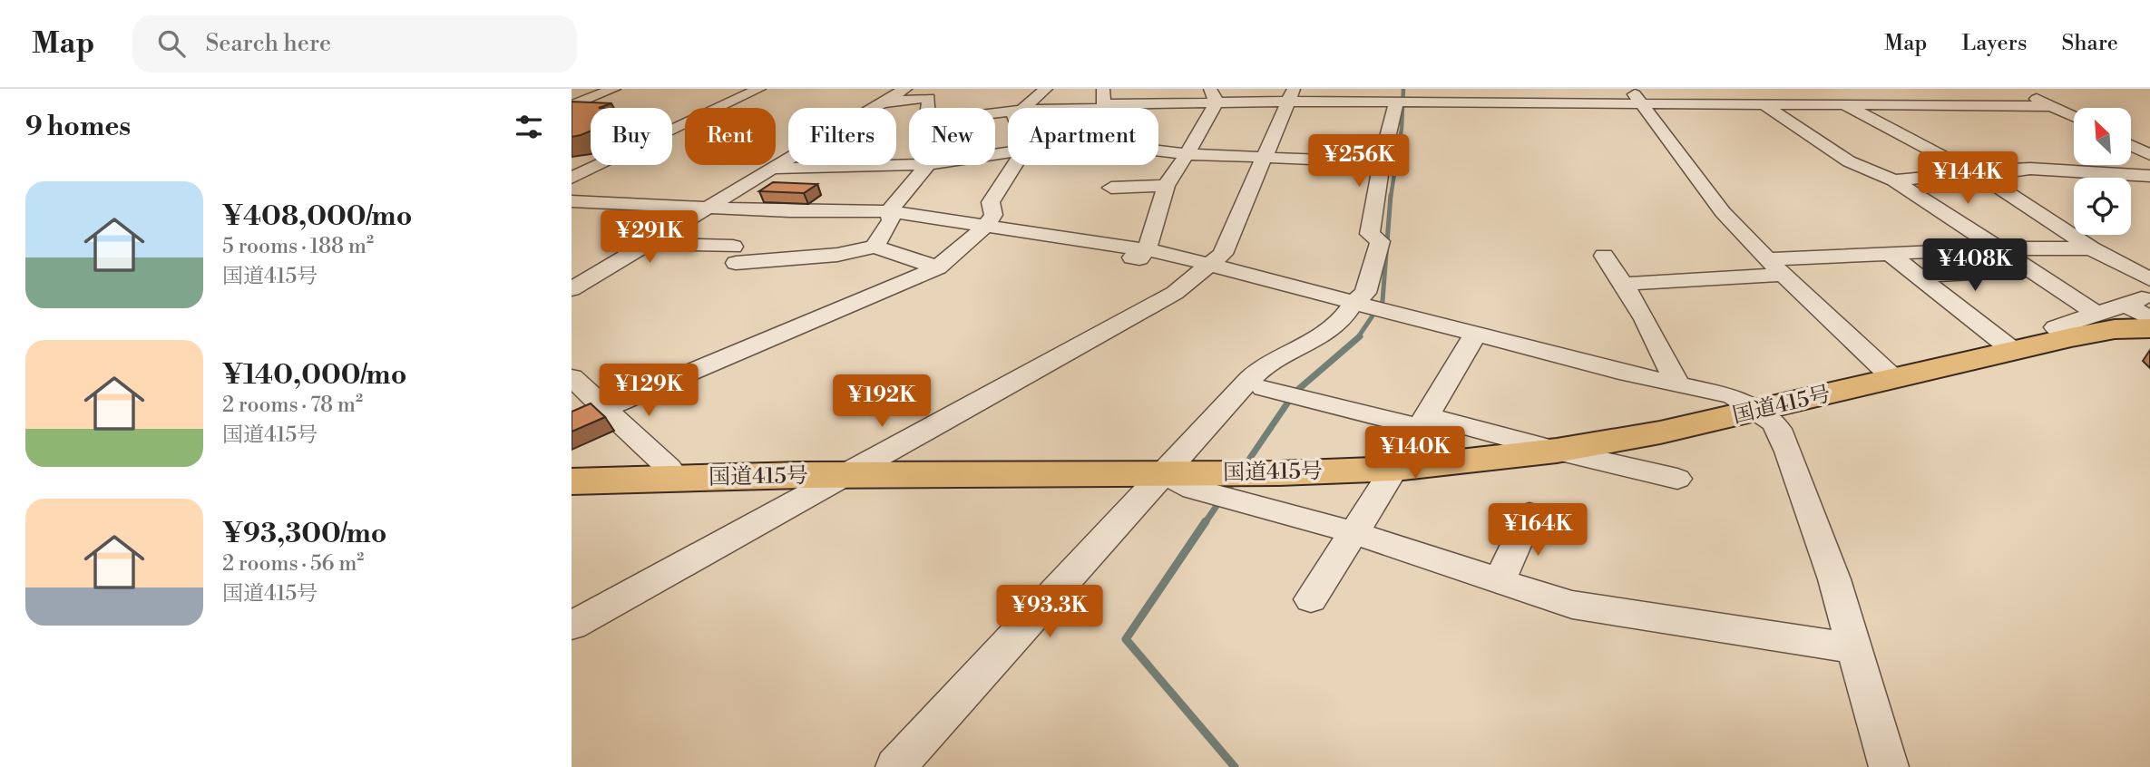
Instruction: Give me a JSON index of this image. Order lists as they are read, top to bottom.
{
  "streets": {
    "highway": ["国道415号"]
  },
  "north": "top left",
  "page": {
    "header": "Map",
    "search": "Search here",
    "nav": ["Map", "Layers", "Share"],
    "heading": "9 homes",
    "chip": [
      "Buy",
      "Rent",
      "Filters",
      "New",
      "Apartment"
    ],
    "price": [
      "¥256K",
      "¥144K",
      "¥291K",
      "¥408K",
      "¥129K",
      "¥192K",
      "¥140K",
      "¥164K",
      "¥93.3K"
    ],
    "list": [
      {
        "name": "¥408,000/mo",
        "note": "5 rooms · 188 m² · 国道415号"
      },
      {
        "name": "¥140,000/mo",
        "note": "2 rooms · 78 m² · 国道415号"
      },
      {
        "name": "¥93,300/mo",
        "note": "2 rooms · 56 m² · 国道415号"
      }
    ]
  }
}
